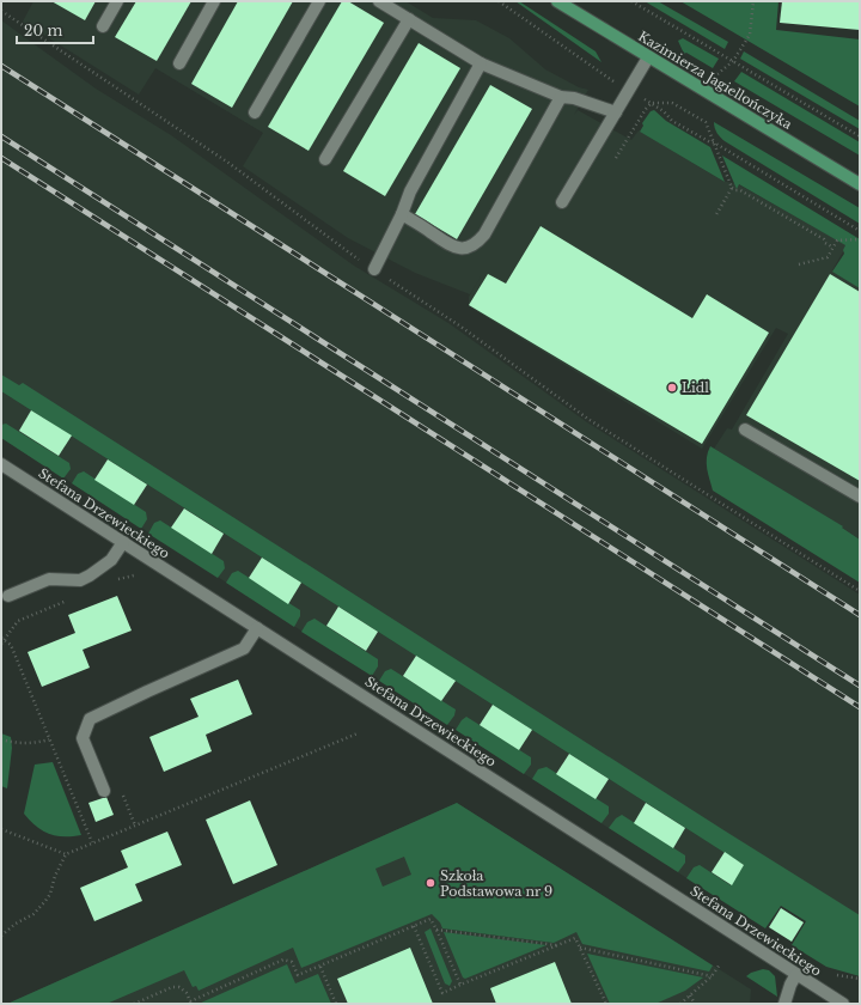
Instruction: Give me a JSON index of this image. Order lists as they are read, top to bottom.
{
  "streets": {
    "main road": ["Kazimierza Jagiellończyka"],
    "street": ["Stefana Drzewieckiego"]
  },
  "places": ["Lidl", "Szkoła Podstawowa nr 9"],
  "scale_bar": "20 m"
}
